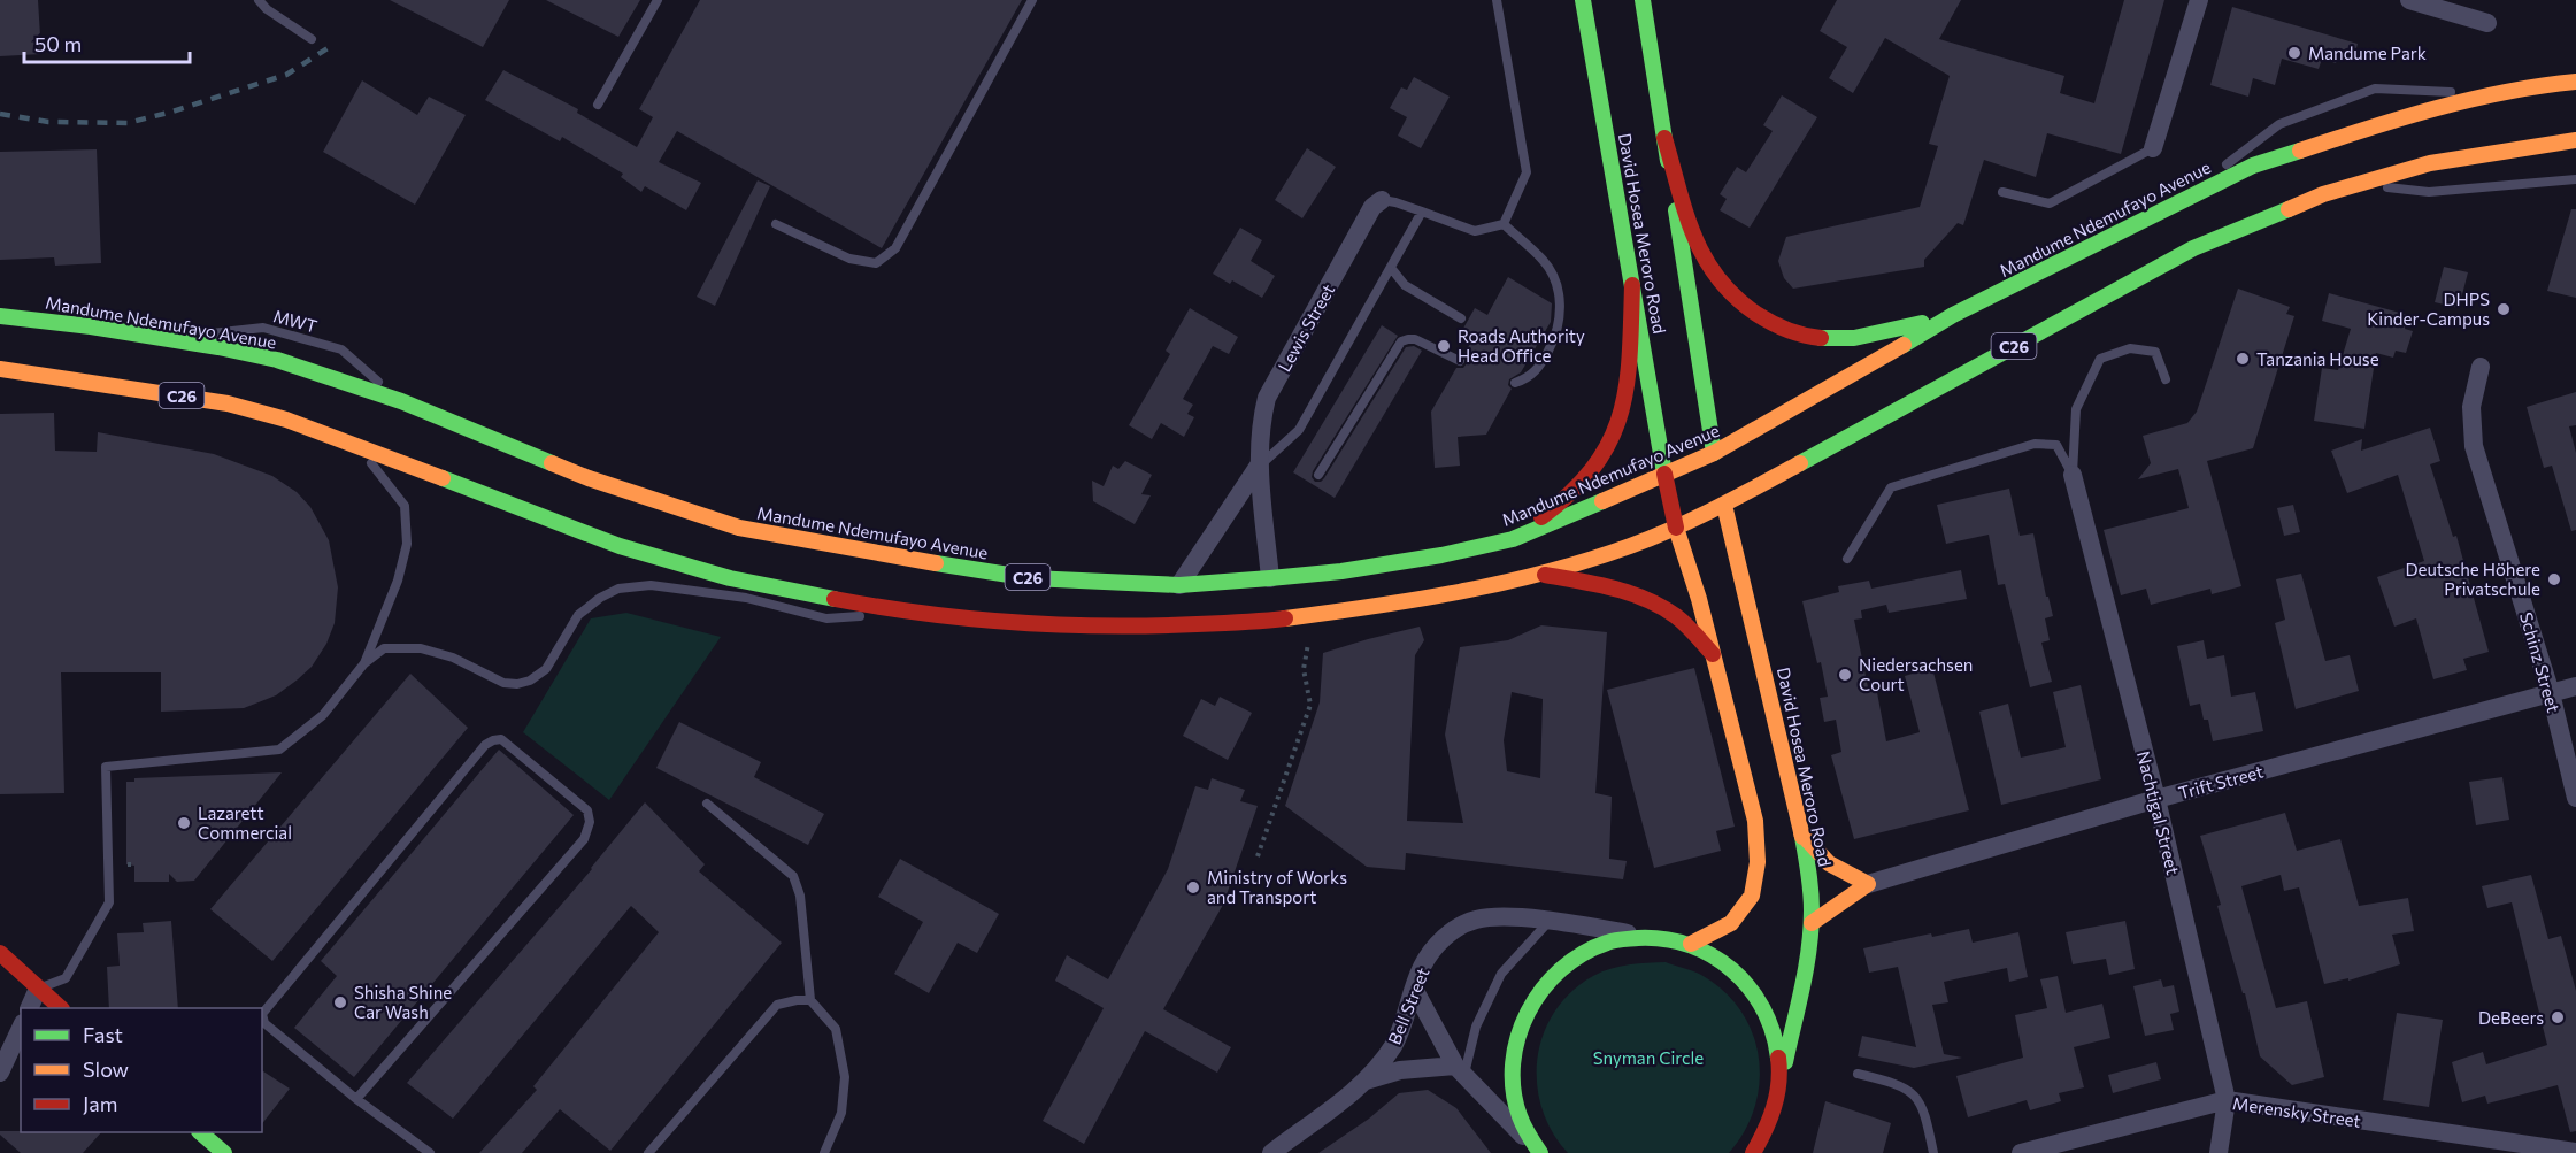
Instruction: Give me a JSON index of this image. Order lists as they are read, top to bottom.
{
  "streets": {
    "main road": ["Mandume Ndemufayo Avenue", "David Hosea Meroro Road", "C26"],
    "street": [
      "Lewis Street",
      "Schinz Street",
      "Trift Street",
      "Nachtigal Street",
      "Bell Street",
      "Merensky Street"
    ],
    "lane": ["MWT"]
  },
  "crossings": [
    ["Mandume Ndemufayo Avenue", "David Hosea Meroro Road"],
    ["Mandume Ndemufayo Avenue", "MWT"],
    ["Mandume Ndemufayo Avenue", "Lewis Street"],
    ["David Hosea Meroro Road", "C26"],
    ["Schinz Street", "Trift Street"],
    ["Trift Street", "Nachtigal Street"],
    ["Nachtigal Street", "Merensky Street"]
  ],
  "parks": ["Snyman Circle"],
  "places": [
    "Mandume Park",
    "DHPS Kinder-Campus",
    "Roads Authority Head Office",
    "Tanzania House",
    "Deutsche Höhere Privatschule",
    "Niedersachsen Court",
    "Lazarett Commercial",
    "Ministry of Works and Transport",
    "Shisha Shine Car Wash",
    "DeBeers"
  ],
  "legend": ["Fast", "Slow", "Jam"],
  "scale_bar": "50 m"
}
